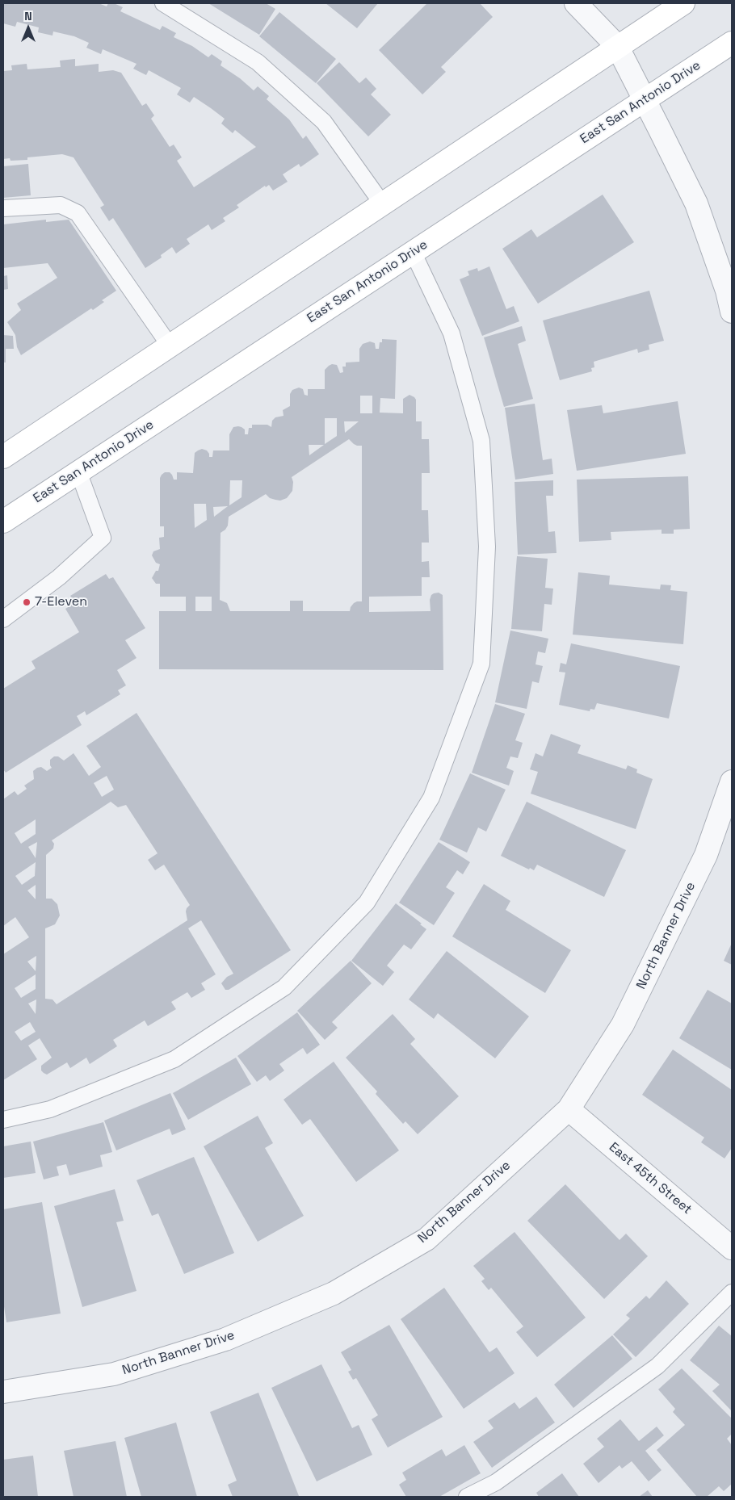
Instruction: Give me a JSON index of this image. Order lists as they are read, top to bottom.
{
  "streets": {
    "main road": ["East San Antonio Drive"],
    "street": ["North Banner Drive", "East 45th Street"]
  },
  "crossings": [
    ["North Banner Drive", "East 45th Street"]
  ],
  "places": ["7-Eleven"],
  "north": "top"
}
